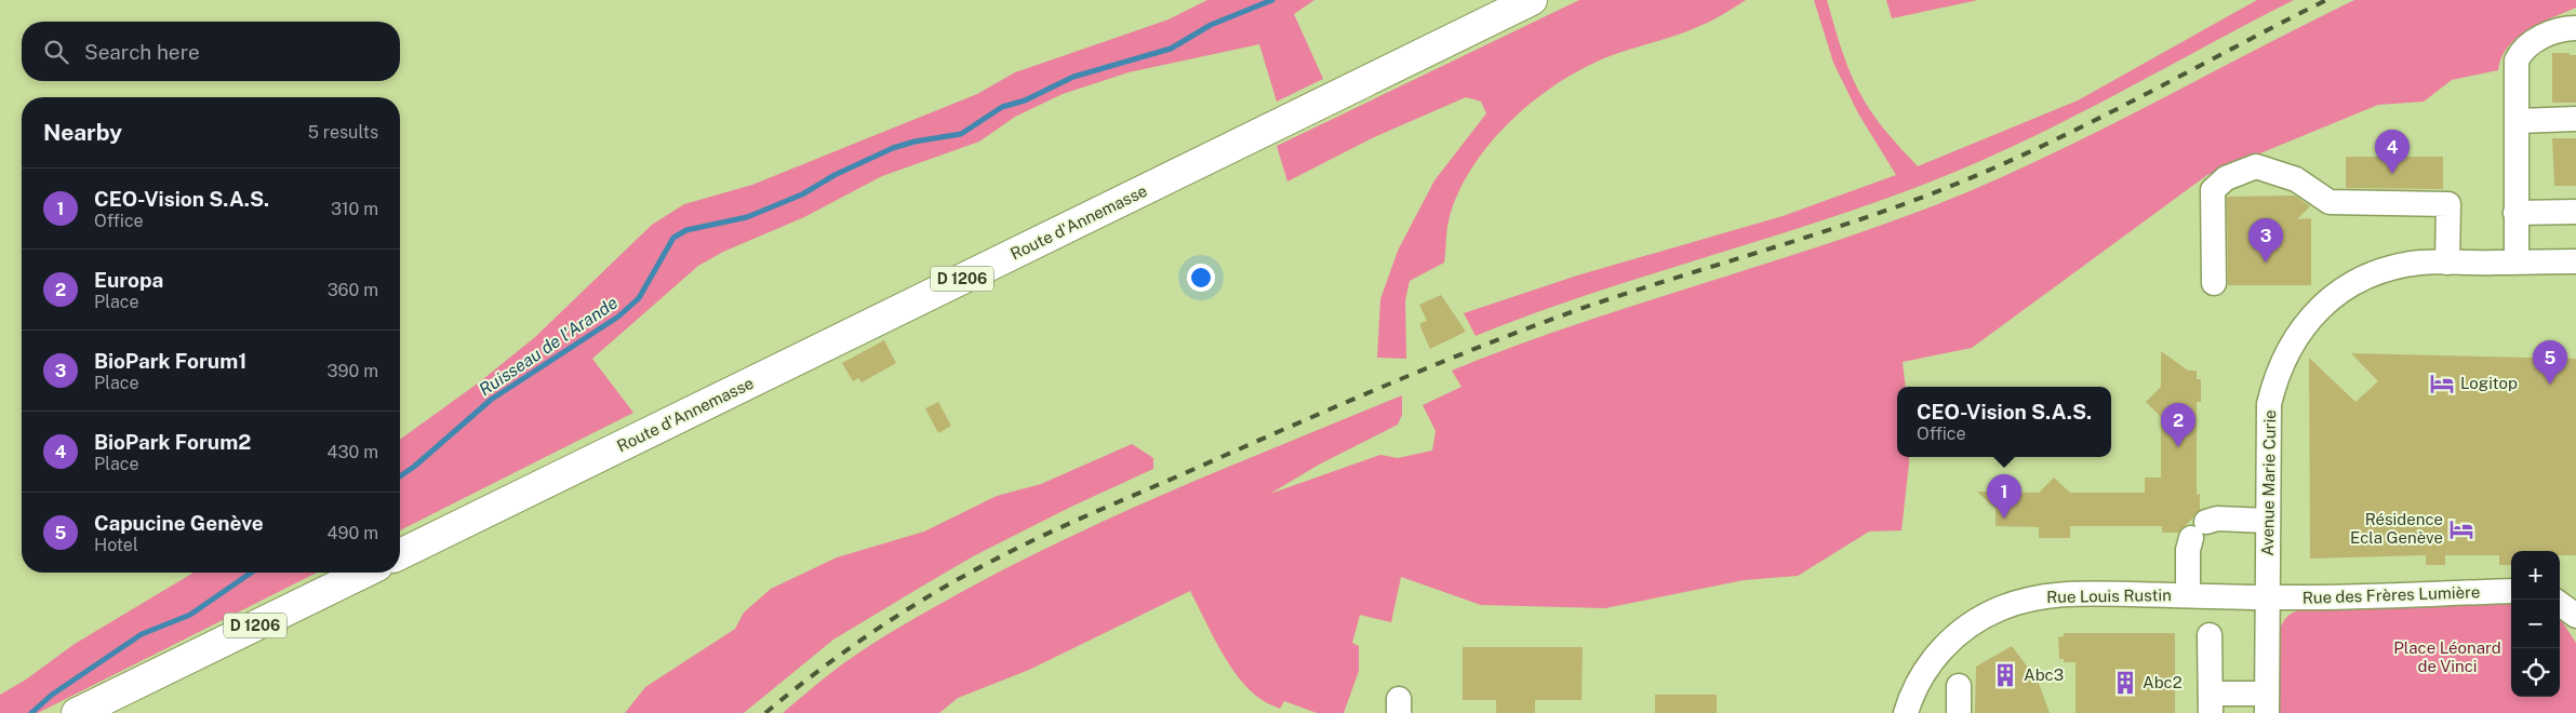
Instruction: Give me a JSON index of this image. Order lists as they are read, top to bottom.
{
  "streets": {
    "main road": ["Route d'Annemasse", "D 1206"],
    "street": ["Avenue Marie Curie", "Rue des Frères Lumière", "Rue Louis Rustin"]
  },
  "crossings": [
    ["Avenue Marie Curie", "Rue des Frères Lumière"],
    ["Avenue Marie Curie", "Rue Louis Rustin"],
    ["Rue des Frères Lumière", "Rue Louis Rustin"]
  ],
  "water": ["Ruisseau de l'Arande"],
  "parks": ["Place Léonard de Vinci"],
  "places": {
    "hotel": ["Logitop", "Résidence Ecla Genève"],
    "building": ["Abc3", "Abc2"]
  },
  "page": {
    "search": "Search here",
    "heading": ["Nearby", "5 results"],
    "pins": [
      "4",
      "3",
      "5",
      "2",
      "1"
    ],
    "list": [
      {
        "mark": "1",
        "name": "CEO-Vision S.A.S.",
        "note": "Office",
        "value": "310 m"
      },
      {
        "mark": "2",
        "name": "Europa",
        "note": "Place",
        "value": "360 m"
      },
      {
        "mark": "3",
        "name": "BioPark Forum1",
        "note": "Place",
        "value": "390 m"
      },
      {
        "mark": "4",
        "name": "BioPark Forum2",
        "note": "Place",
        "value": "430 m"
      },
      {
        "mark": "5",
        "name": "Capucine Genève",
        "note": "Hotel",
        "value": "490 m"
      }
    ],
    "popup": ["CEO-Vision S.A.S.", "Office"],
    "map_buttons": ["+", "−"]
  }
}
